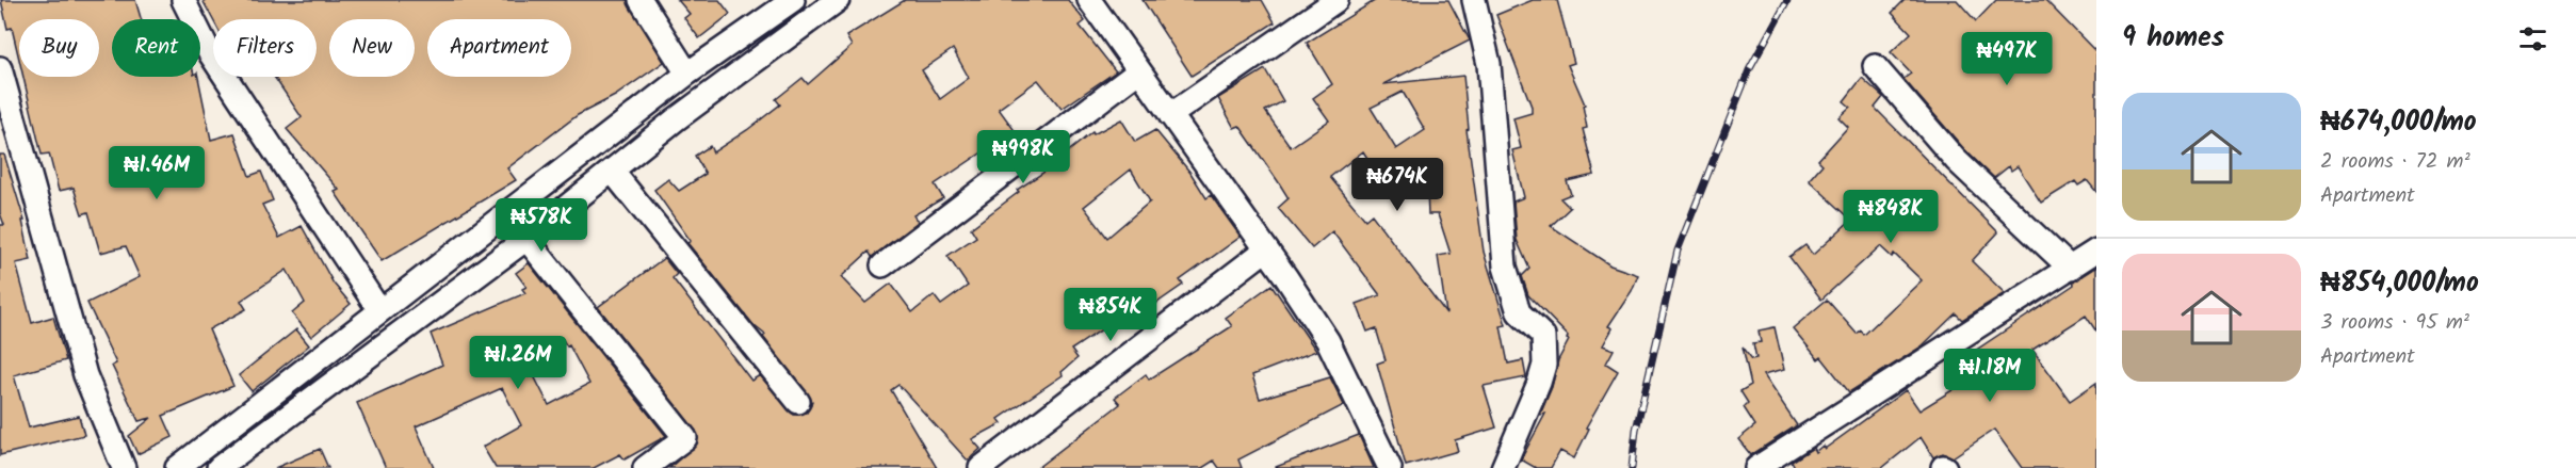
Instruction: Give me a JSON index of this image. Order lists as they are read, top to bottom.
{
  "page": {
    "heading": "9 homes",
    "chip": [
      "Buy",
      "Rent",
      "Filters",
      "New",
      "Apartment"
    ],
    "price": [
      "₦497K",
      "₦998K",
      "₦1.46M",
      "₦674K",
      "₦848K",
      "₦578K",
      "₦854K",
      "₦1.26M",
      "₦1.18M"
    ],
    "list": [
      {
        "name": "₦674,000/mo",
        "note": "2 rooms · 72 m² · Apartment"
      },
      {
        "name": "₦854,000/mo",
        "note": "3 rooms · 95 m² · Apartment"
      }
    ]
  }
}
